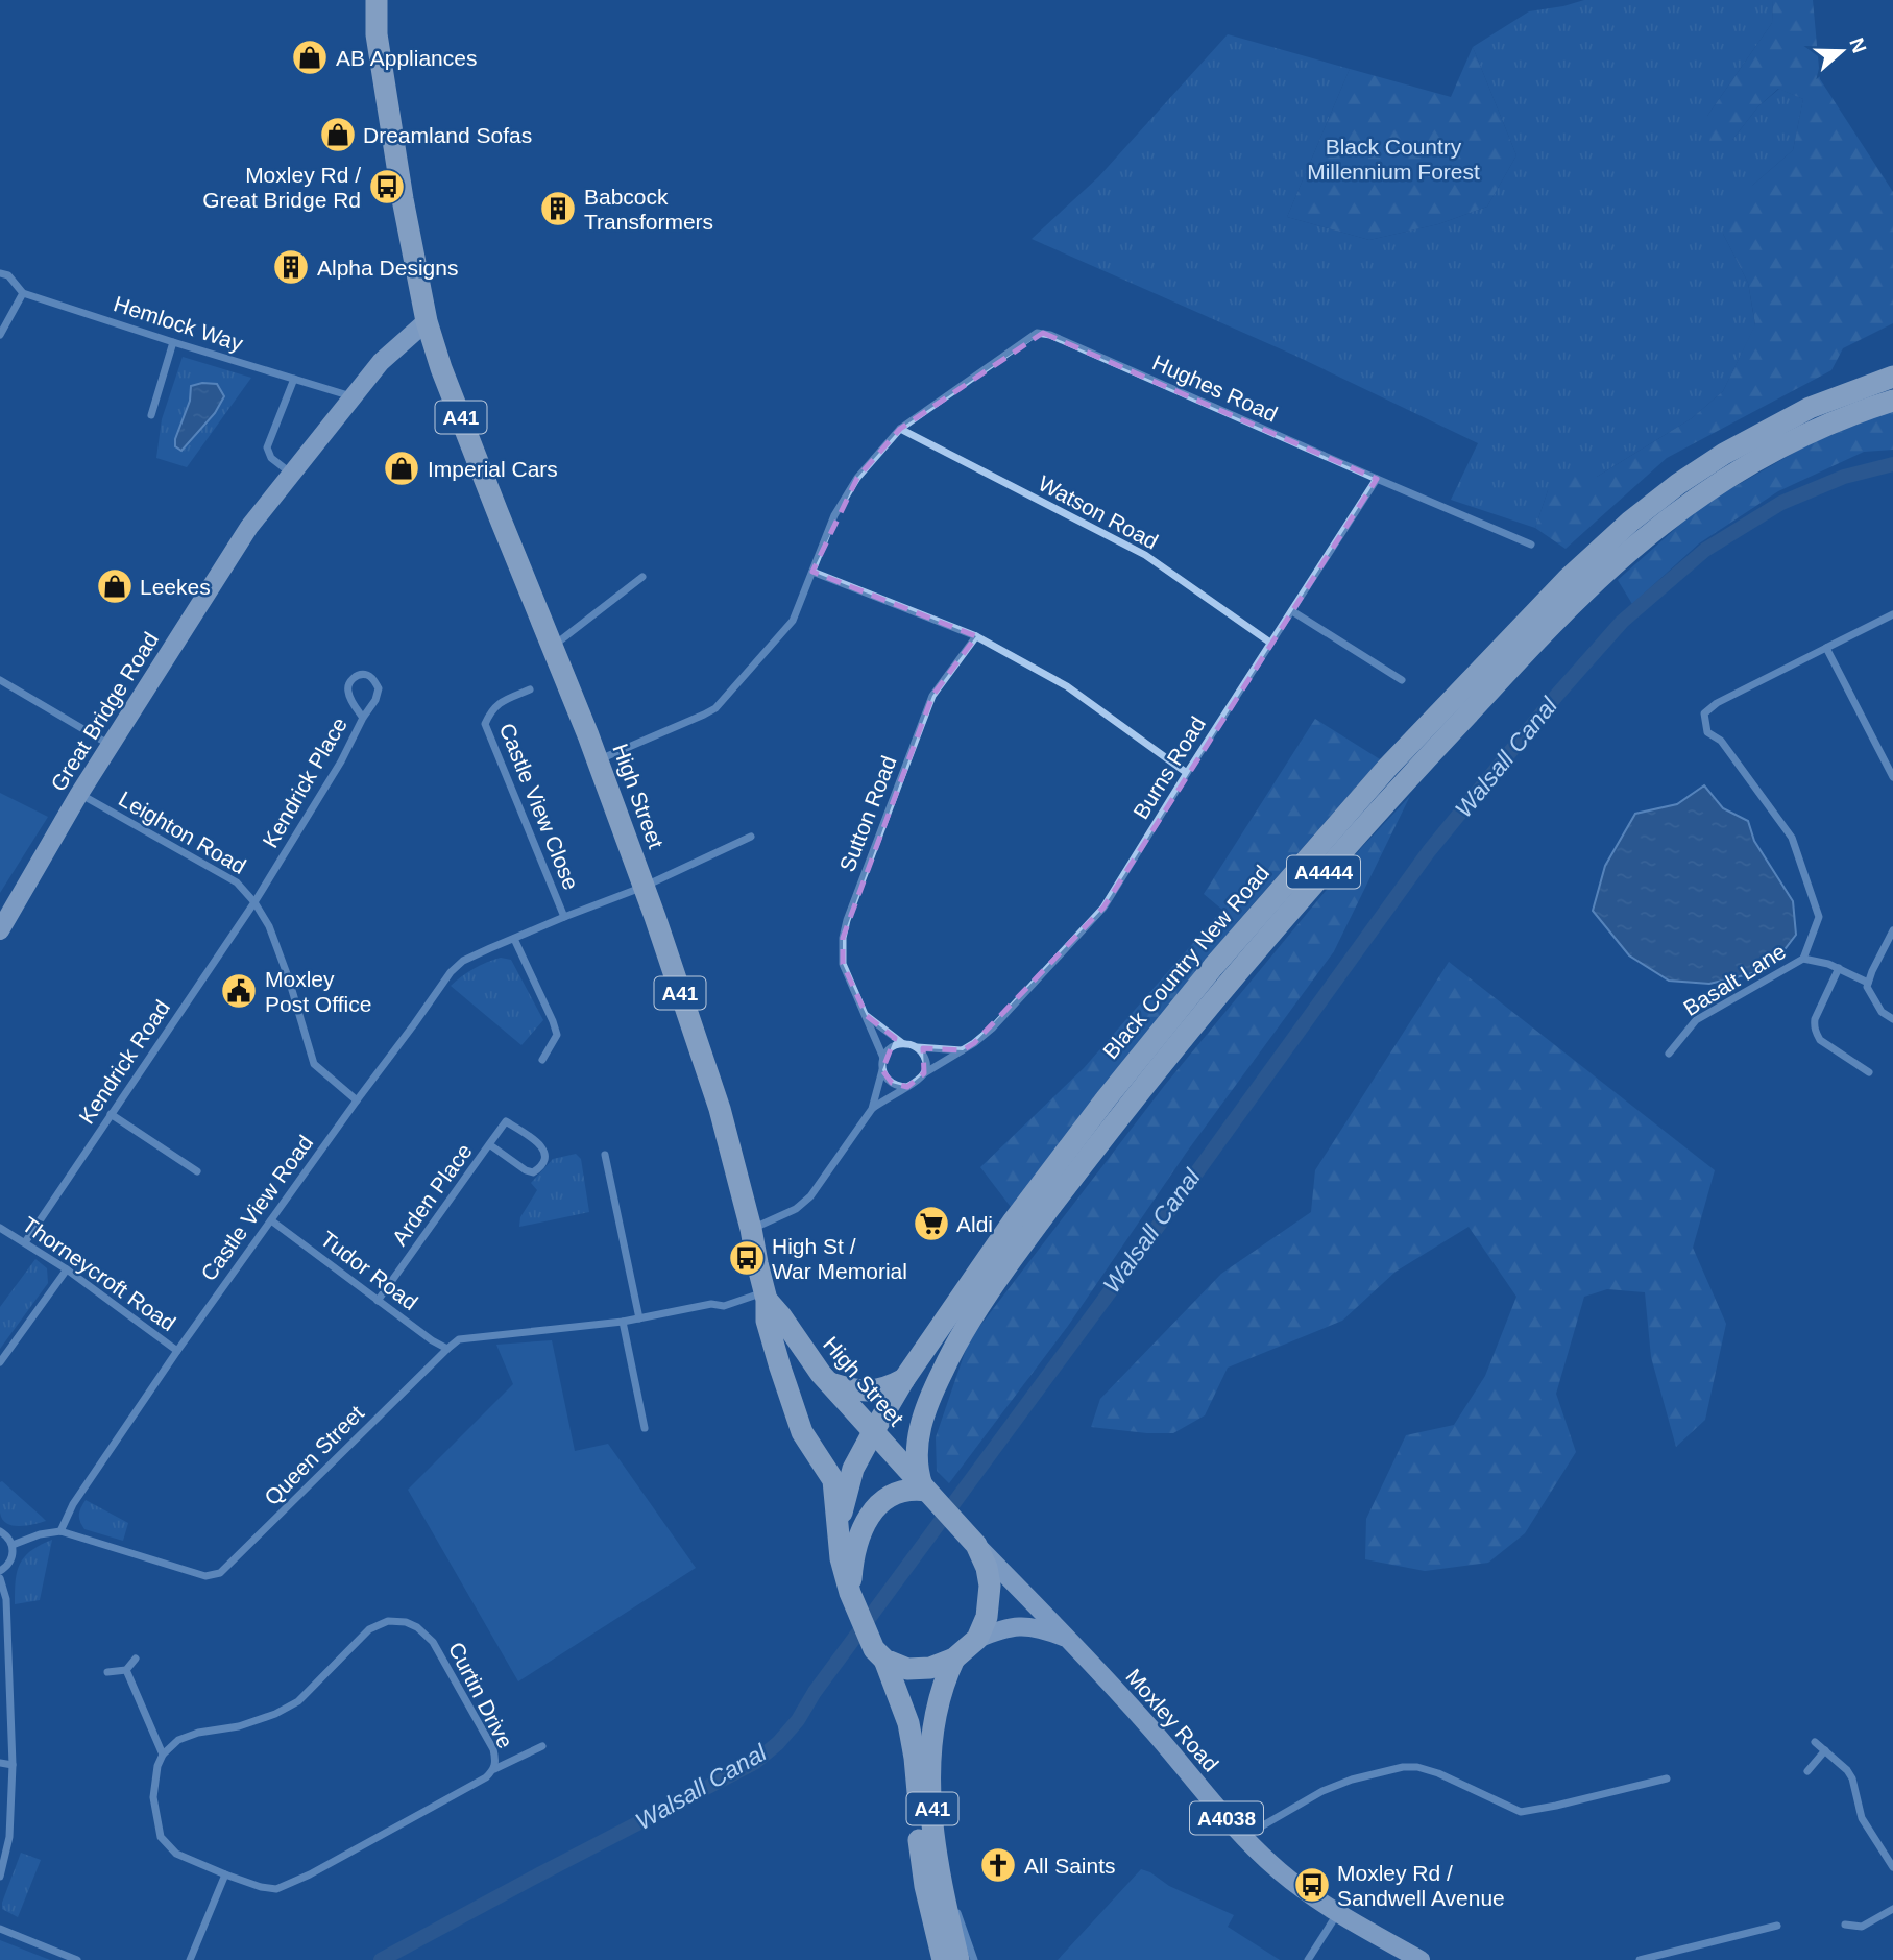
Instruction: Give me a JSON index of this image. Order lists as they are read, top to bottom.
{
  "streets": {
    "highway": [
      "A41",
      "High Street",
      "A4444",
      "Black Country New Road"
    ],
    "main road": ["Great Bridge Road", "Moxley Road", "A4038"],
    "street": [
      "Hemlock Way",
      "Hughes Road",
      "Watson Road",
      "Burns Road",
      "Kendrick Place",
      "Castle View Close",
      "Sutton Road",
      "Leighton Road",
      "Basalt Lane",
      "Kendrick Road",
      "Arden Place",
      "Castle View Road",
      "Tudor Road",
      "Thorneycroft Road",
      "Queen Street",
      "Curtin Drive"
    ]
  },
  "crossings": [
    ["Hemlock Way", "Great Bridge Road"],
    ["Hughes Road", "Watson Road"],
    ["Hughes Road", "Burns Road"],
    ["A41", "Great Bridge Road"],
    ["A41", "High Street"],
    ["A41", "A4444"],
    ["A41", "Black Country New Road"],
    ["A41", "Moxley Road"],
    ["Watson Road", "Burns Road"],
    ["Great Bridge Road", "High Street"],
    ["Great Bridge Road", "Leighton Road"],
    ["Burns Road", "Sutton Road"],
    ["Kendrick Place", "Leighton Road"],
    ["Kendrick Place", "Kendrick Road"],
    ["High Street", "A4444"],
    ["High Street", "Black Country New Road"],
    ["High Street", "Castle View Road"],
    ["High Street", "Queen Street"],
    ["High Street", "Moxley Road"],
    ["Castle View Close", "Castle View Road"],
    ["Leighton Road", "Kendrick Road"],
    ["Leighton Road", "Castle View Road"],
    ["A4444", "Moxley Road"],
    ["Kendrick Road", "Thorneycroft Road"],
    ["Arden Place", "Tudor Road"],
    ["Castle View Road", "Tudor Road"],
    ["Castle View Road", "Thorneycroft Road"],
    ["Castle View Road", "Queen Street"],
    ["Tudor Road", "Queen Street"]
  ],
  "water": ["Walsall Canal"],
  "parks": ["Black Country Millennium Forest"],
  "places": {
    "shop": [
      "AB Appliances",
      "Dreamland Sofas",
      "Imperial Cars",
      "Leekes"
    ],
    "bus stop": ["Moxley Rd / Great Bridge Rd", "High St / War Memorial", "Moxley Rd / Sandwell Avenue"],
    "building": ["Babcock Transformers", "Alpha Designs"],
    "public building": ["Moxley Post Office"],
    "supermarket": ["Aldi"],
    "church": ["All Saints"]
  },
  "north": "right"
}
